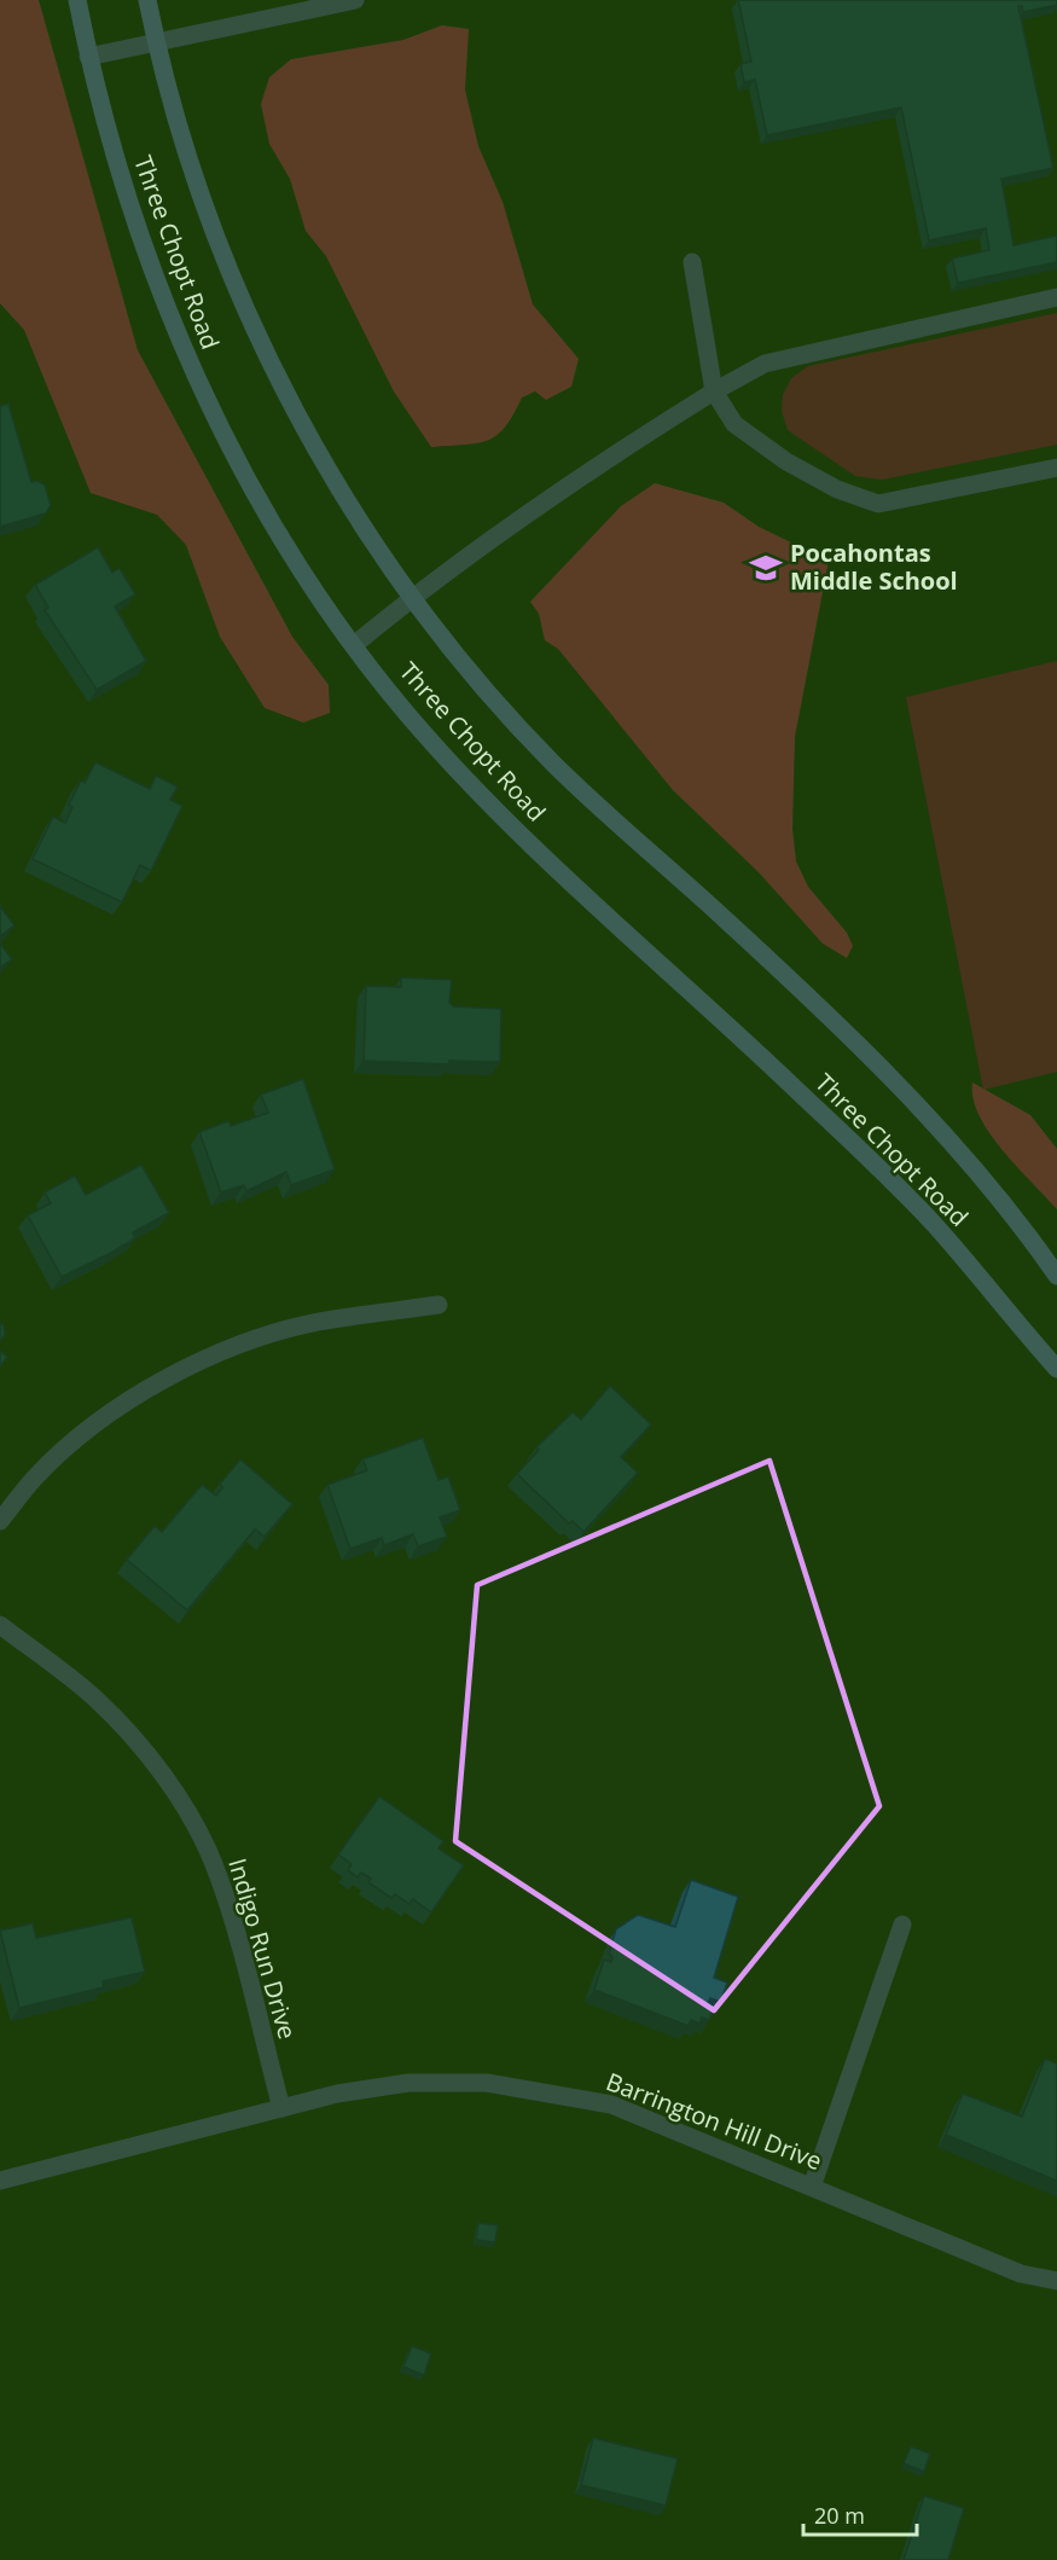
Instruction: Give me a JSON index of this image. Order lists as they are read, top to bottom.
{
  "streets": {
    "main road": ["Three Chopt Road"],
    "street": ["Indigo Run Drive", "Barrington Hill Drive"]
  },
  "crossings": [
    ["Indigo Run Drive", "Barrington Hill Drive"]
  ],
  "places": {
    "school or university": ["Pocahontas Middle School"]
  },
  "scale_bar": "20 m"
}
